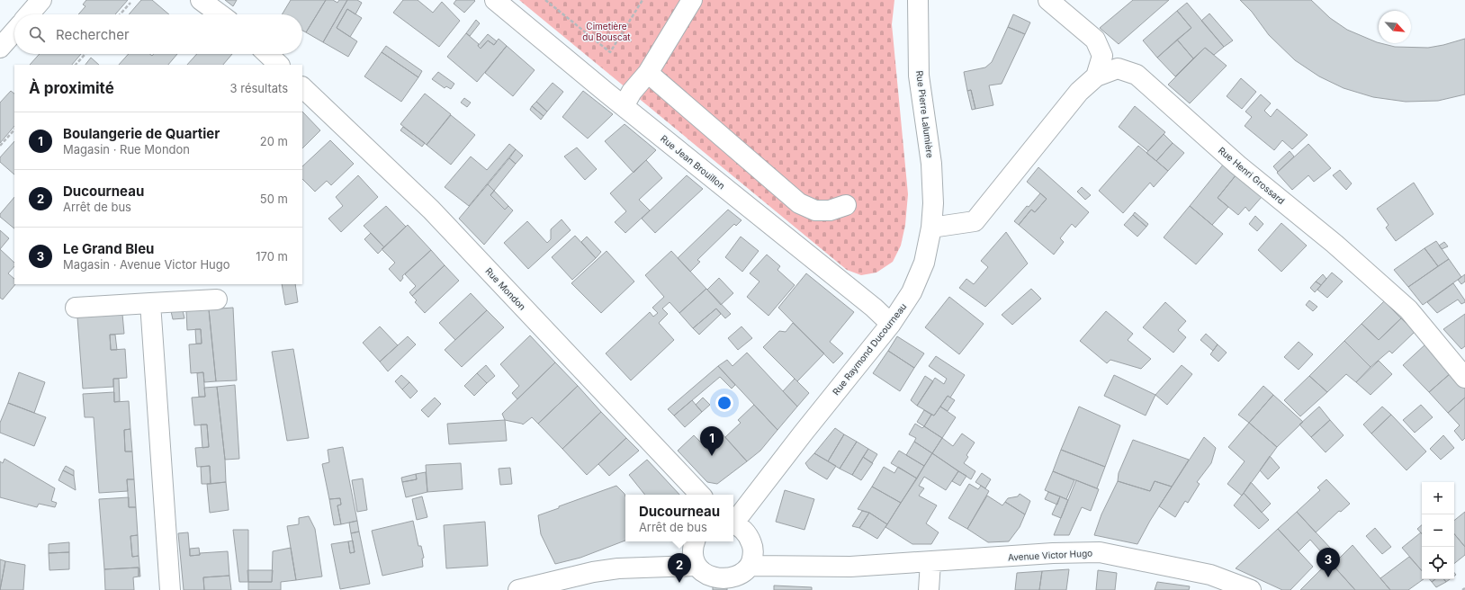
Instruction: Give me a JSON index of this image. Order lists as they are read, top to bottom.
{
  "streets": {
    "street": [
      "Rue Pierre Lalumière",
      "Rue Jean Brouillon",
      "Rue Henri Grossard",
      "Rue Mondon",
      "Rue Raymond Ducourneau",
      "Avenue Victor Hugo"
    ]
  },
  "crossings": [
    ["Rue Pierre Lalumière", "Rue Raymond Ducourneau"],
    ["Rue Jean Brouillon", "Rue Raymond Ducourneau"]
  ],
  "parks": ["Cimetière du Bouscat"],
  "north": "bottom right",
  "page": {
    "search": "Rechercher",
    "heading": ["À proximité", "3 résultats"],
    "list": [
      {
        "mark": "1",
        "name": "Boulangerie de Quartier",
        "note": "Magasin · Rue Mondon",
        "value": "20 m"
      },
      {
        "mark": "2",
        "name": "Ducourneau",
        "note": "Arrêt de bus",
        "value": "50 m"
      },
      {
        "mark": "3",
        "name": "Le Grand Bleu",
        "note": "Magasin · Avenue Victor Hugo",
        "value": "170 m"
      }
    ],
    "pins": ["1", "3", "2"],
    "map_buttons": ["+", "−"],
    "popup": ["Ducourneau", "Arrêt de bus"]
  }
}
